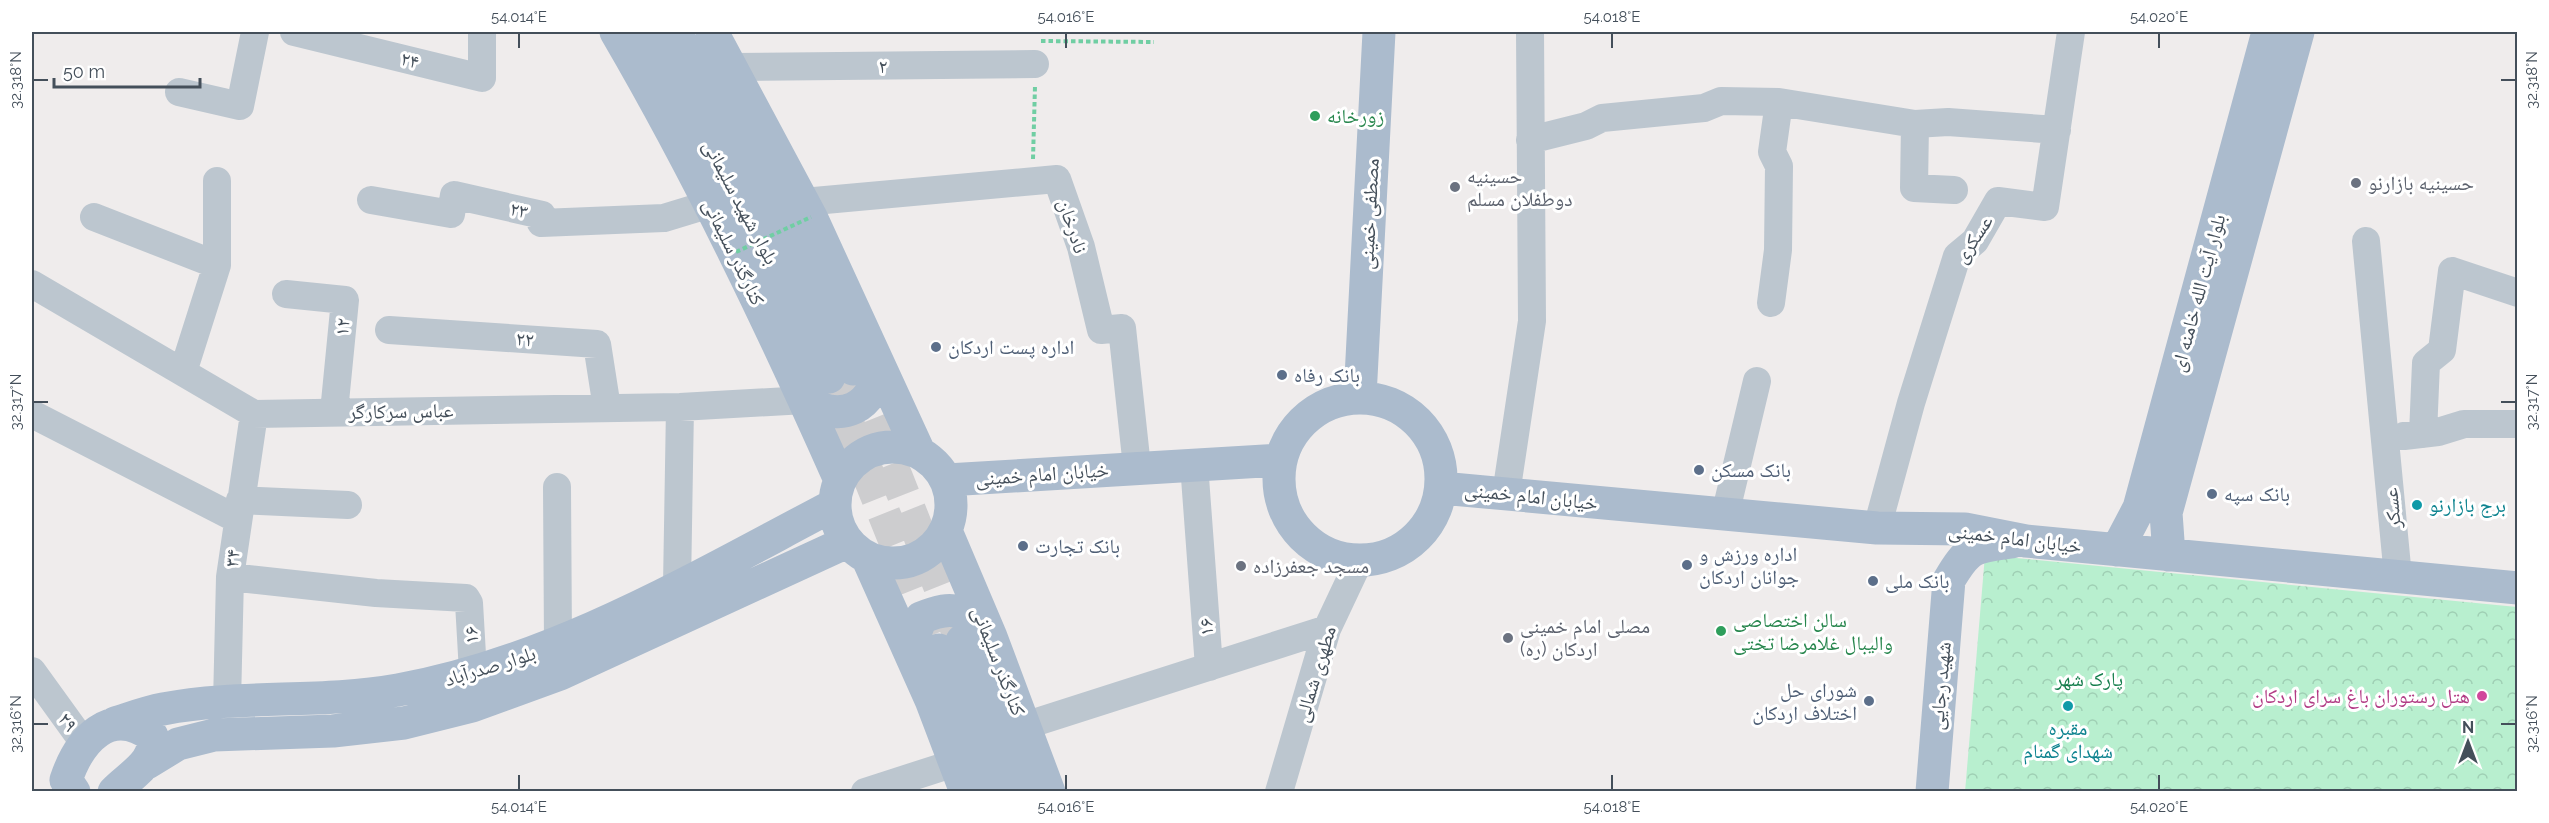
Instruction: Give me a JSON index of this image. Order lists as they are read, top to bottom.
{
  "streets": {
    "main road": [
      "بلوار شهید سلیمانی",
      "مصطفی خمینی",
      "کنارگذر سلیمانی",
      "بلوار آیت الله خامنه ای",
      "خیابان امام خمینی",
      "بلوار صدرآباد",
      "شهید رجایی"
    ],
    "street": [
      "۲۴",
      "۲",
      "۲۳",
      "نادرخان",
      "عسکری",
      "۱۲",
      "۲۲",
      "عباس سرکارگر",
      "عسکر",
      "۳۴",
      "۱۶",
      "مطهری شمالی",
      "۲۹"
    ]
  },
  "crossings": [
    ["۲۳", "کنارگذر سلیمانی"],
    ["مصطفی خمینی", "خیابان امام خمینی"],
    ["مصطفی خمینی", "مطهری شمالی"],
    ["نادرخان", "خیابان امام خمینی"],
    ["عسکری", "خیابان امام خمینی"],
    ["کنارگذر سلیمانی", "عباس سرکارگر"],
    ["کنارگذر سلیمانی", "خیابان امام خمینی"],
    ["کنارگذر سلیمانی", "بلوار صدرآباد"],
    ["بلوار آیت الله خامنه ای", "خیابان امام خمینی"],
    ["۱۲", "عباس سرکارگر"],
    ["۲۲", "عباس سرکارگر"],
    ["عباس سرکارگر", "۳۴"],
    ["خیابان امام خمینی", "عسکر"],
    ["خیابان امام خمینی", "۱۶"],
    ["خیابان امام خمینی", "بلوار صدرآباد"],
    ["خیابان امام خمینی", "مطهری شمالی"],
    ["۳۴", "۱۶"],
    ["۳۴", "بلوار صدرآباد"],
    ["۱۶", "بلوار صدرآباد"],
    ["۱۶", "مطهری شمالی"],
    ["بلوار صدرآباد", "۲۹"]
  ],
  "parks": ["پارک شهر"],
  "places": [
    "زورخانه",
    "حسینیه بازارنو",
    "حسینیه دوطفلان مسلم",
    "اداره پست اردکان",
    "بانک رفاه",
    "بانک مسکن",
    "بانک سپه",
    "برج بازارنو",
    "بانک تجارت",
    "اداره ورزش و جوانان اردکان",
    "مسجد جعفرزاده",
    "بانک ملی",
    "سالن اختصاصی والیبال غلامرضا تختی",
    "مصلی امام خمینی (ره) اردکان",
    "هتل رستوران باغ سرای اردکان",
    "شورای حل اختلاف اردکان",
    "مقبره شهدای گمنام"
  ],
  "scale_bar": "50 m",
  "north": "top",
  "coordinates": [
    "54.014°E",
    "54.016°E",
    "54.018°E",
    "54.020°E",
    "32.318°N",
    "32.317°N",
    "32.316°N"
  ]
}
